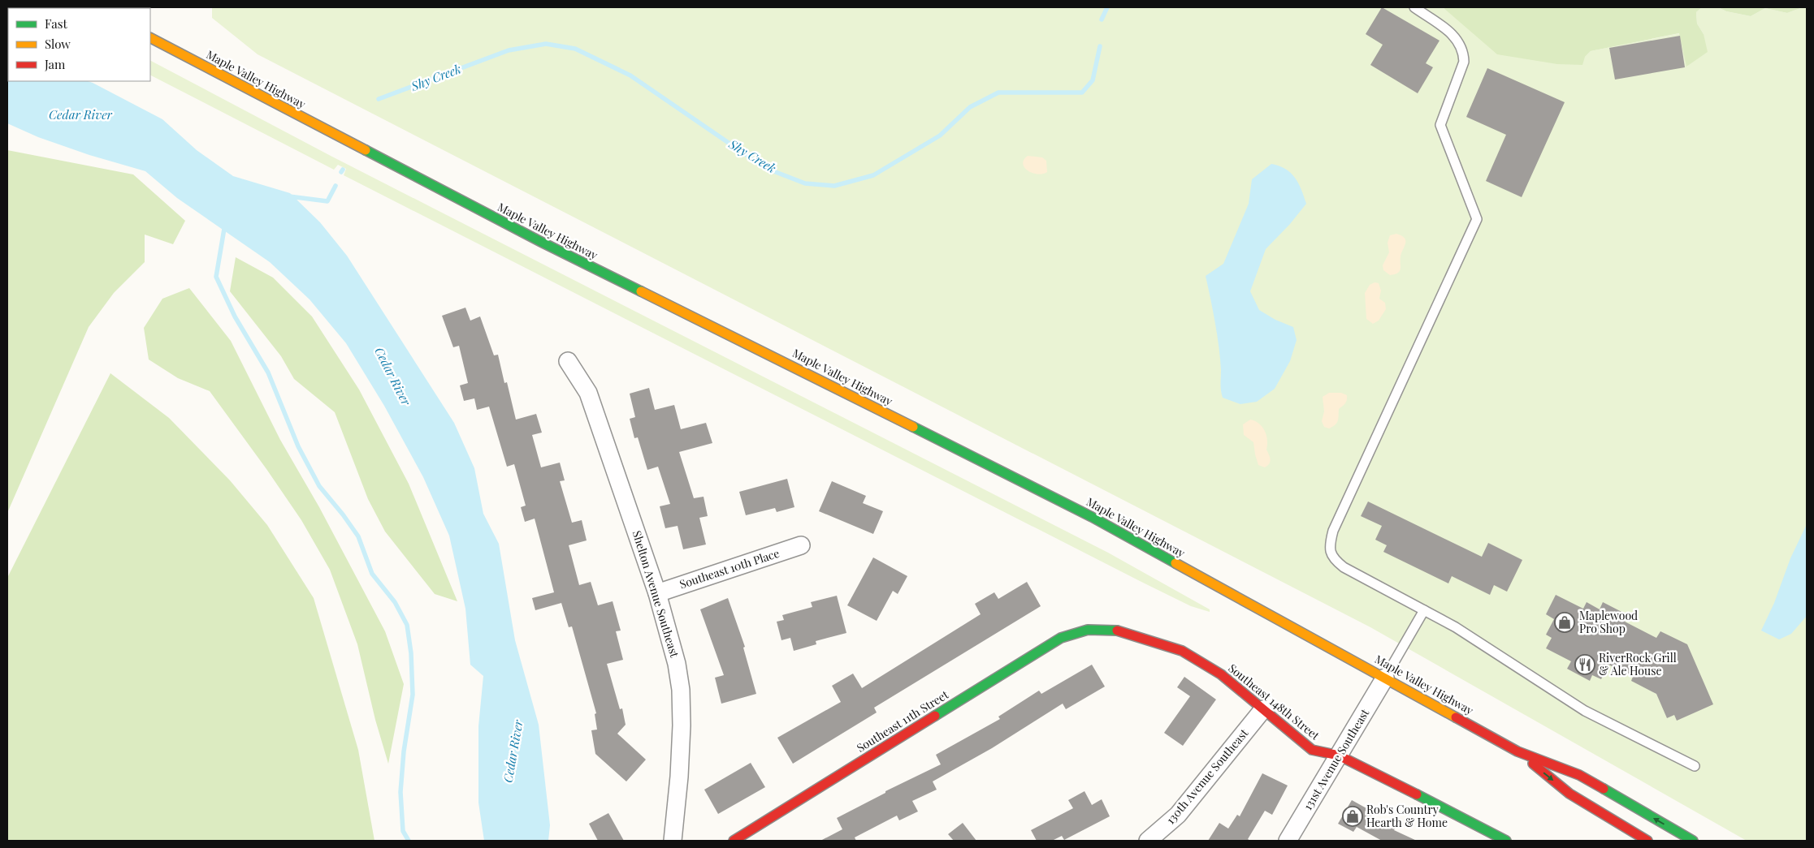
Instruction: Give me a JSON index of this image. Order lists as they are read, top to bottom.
{
  "streets": {
    "main road": ["Maple Valley Highway", "Southeast 148th Street", "Southeast 11th Street"],
    "street": [
      "Southeast 10th Place",
      "Shelton Avenue Southeast",
      "131st Avenue Southeast",
      "130th Avenue Southeast"
    ]
  },
  "crossings": [
    ["Maple Valley Highway", "131st Avenue Southeast"],
    ["Southeast 10th Place", "Shelton Avenue Southeast"],
    ["Southeast 148th Street", "Southeast 11th Street"],
    ["Southeast 148th Street", "131st Avenue Southeast"],
    ["Southeast 148th Street", "130th Avenue Southeast"]
  ],
  "water": ["Shy Creek", "Cedar River"],
  "places": {
    "shop": ["Maplewood Pro Shop", "Rob's Country Hearth & Home"],
    "restaurant": ["RiverRock Grill & Ale House"]
  },
  "legend": ["Fast", "Slow", "Jam"]
}
